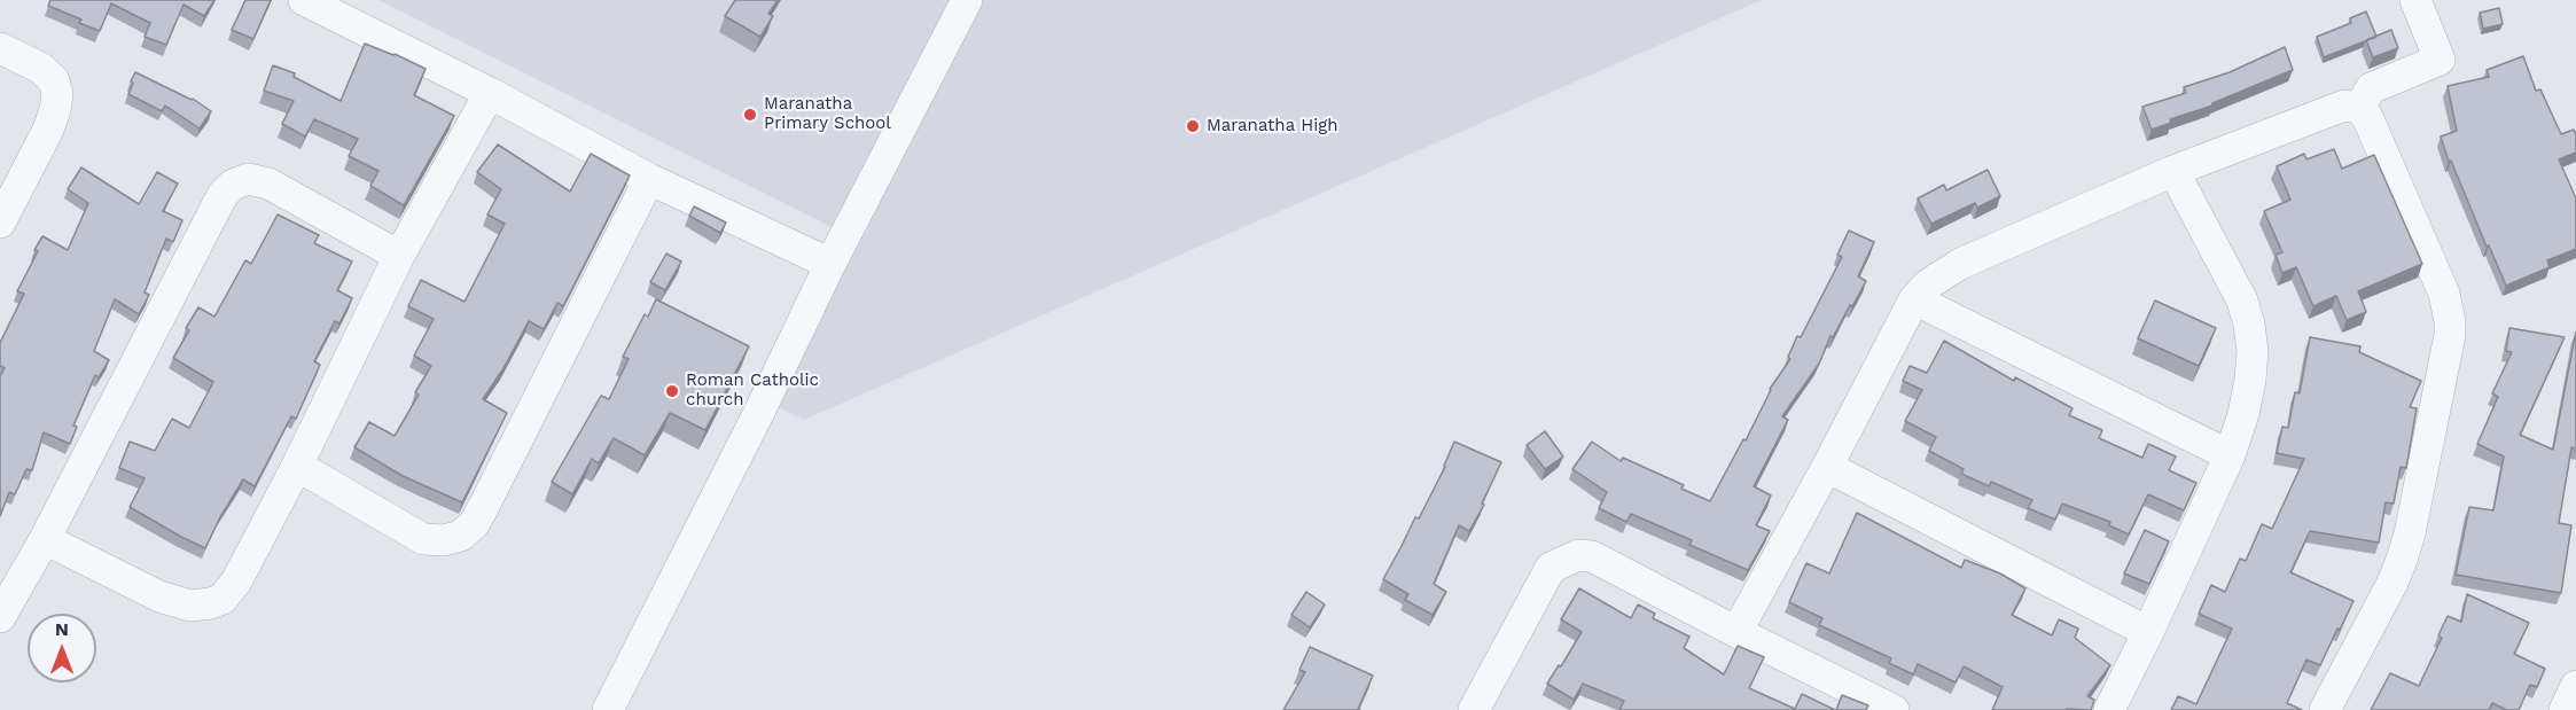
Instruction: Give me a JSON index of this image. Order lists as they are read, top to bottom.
{
  "places": ["Maranatha Primary School", "Maranatha High", "Roman Catholic church"],
  "north": "top"
}
